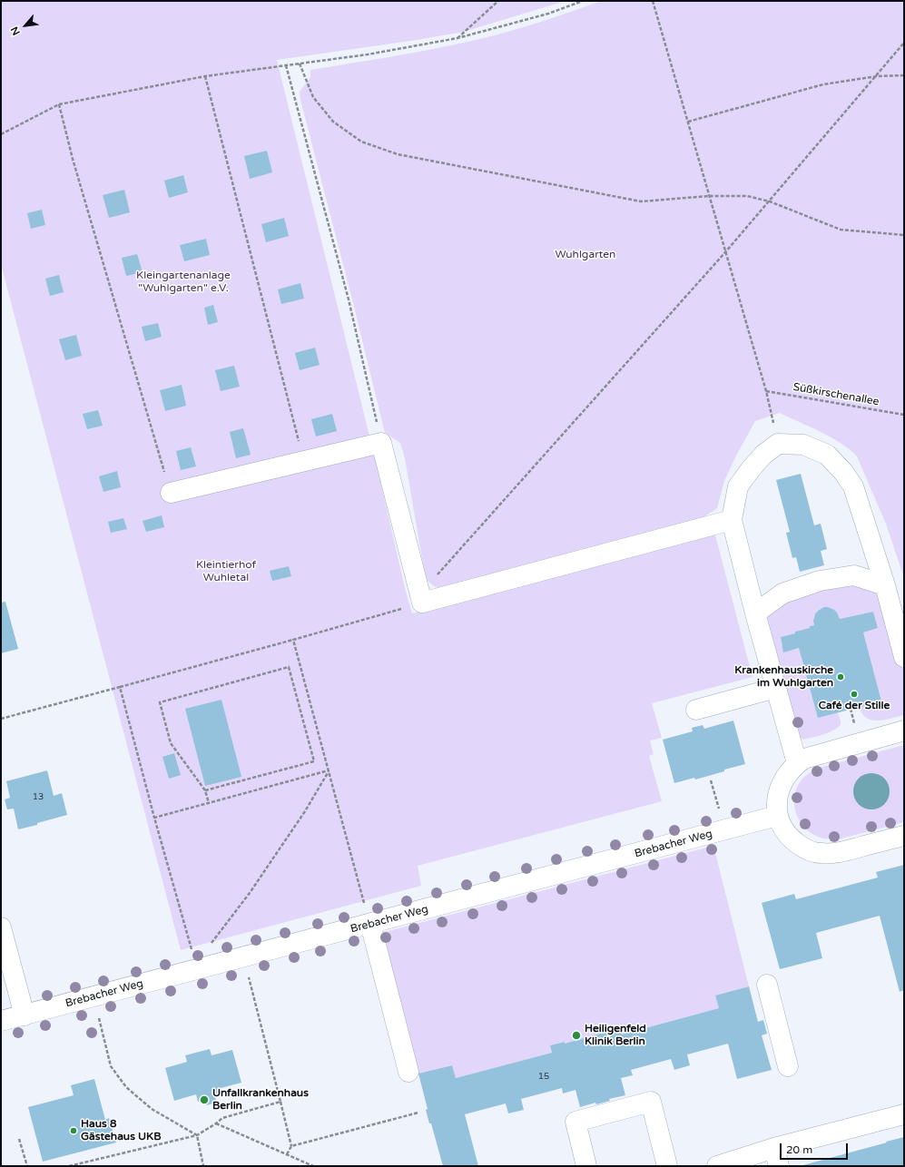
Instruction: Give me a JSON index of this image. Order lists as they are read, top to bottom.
{
  "streets": {
    "lane": ["Brebacher Weg"],
    "path": ["Süßkirschenallee"]
  },
  "parks": ["Wuhlgarten", "Kleingartenanlage \"Wuhlgarten\" e.V.", "Kleintierhof Wuhletal"],
  "places": [
    "Krankenhauskirche im Wuhlgarten",
    "Café der Stille",
    "Heiligenfeld Klinik Berlin",
    "Unfallkrankenhaus Berlin",
    "Haus 8 Gästehaus UKB"
  ],
  "house_numbers": ["13", "15"],
  "scale_bar": "20 m",
  "north": "bottom left"
}
